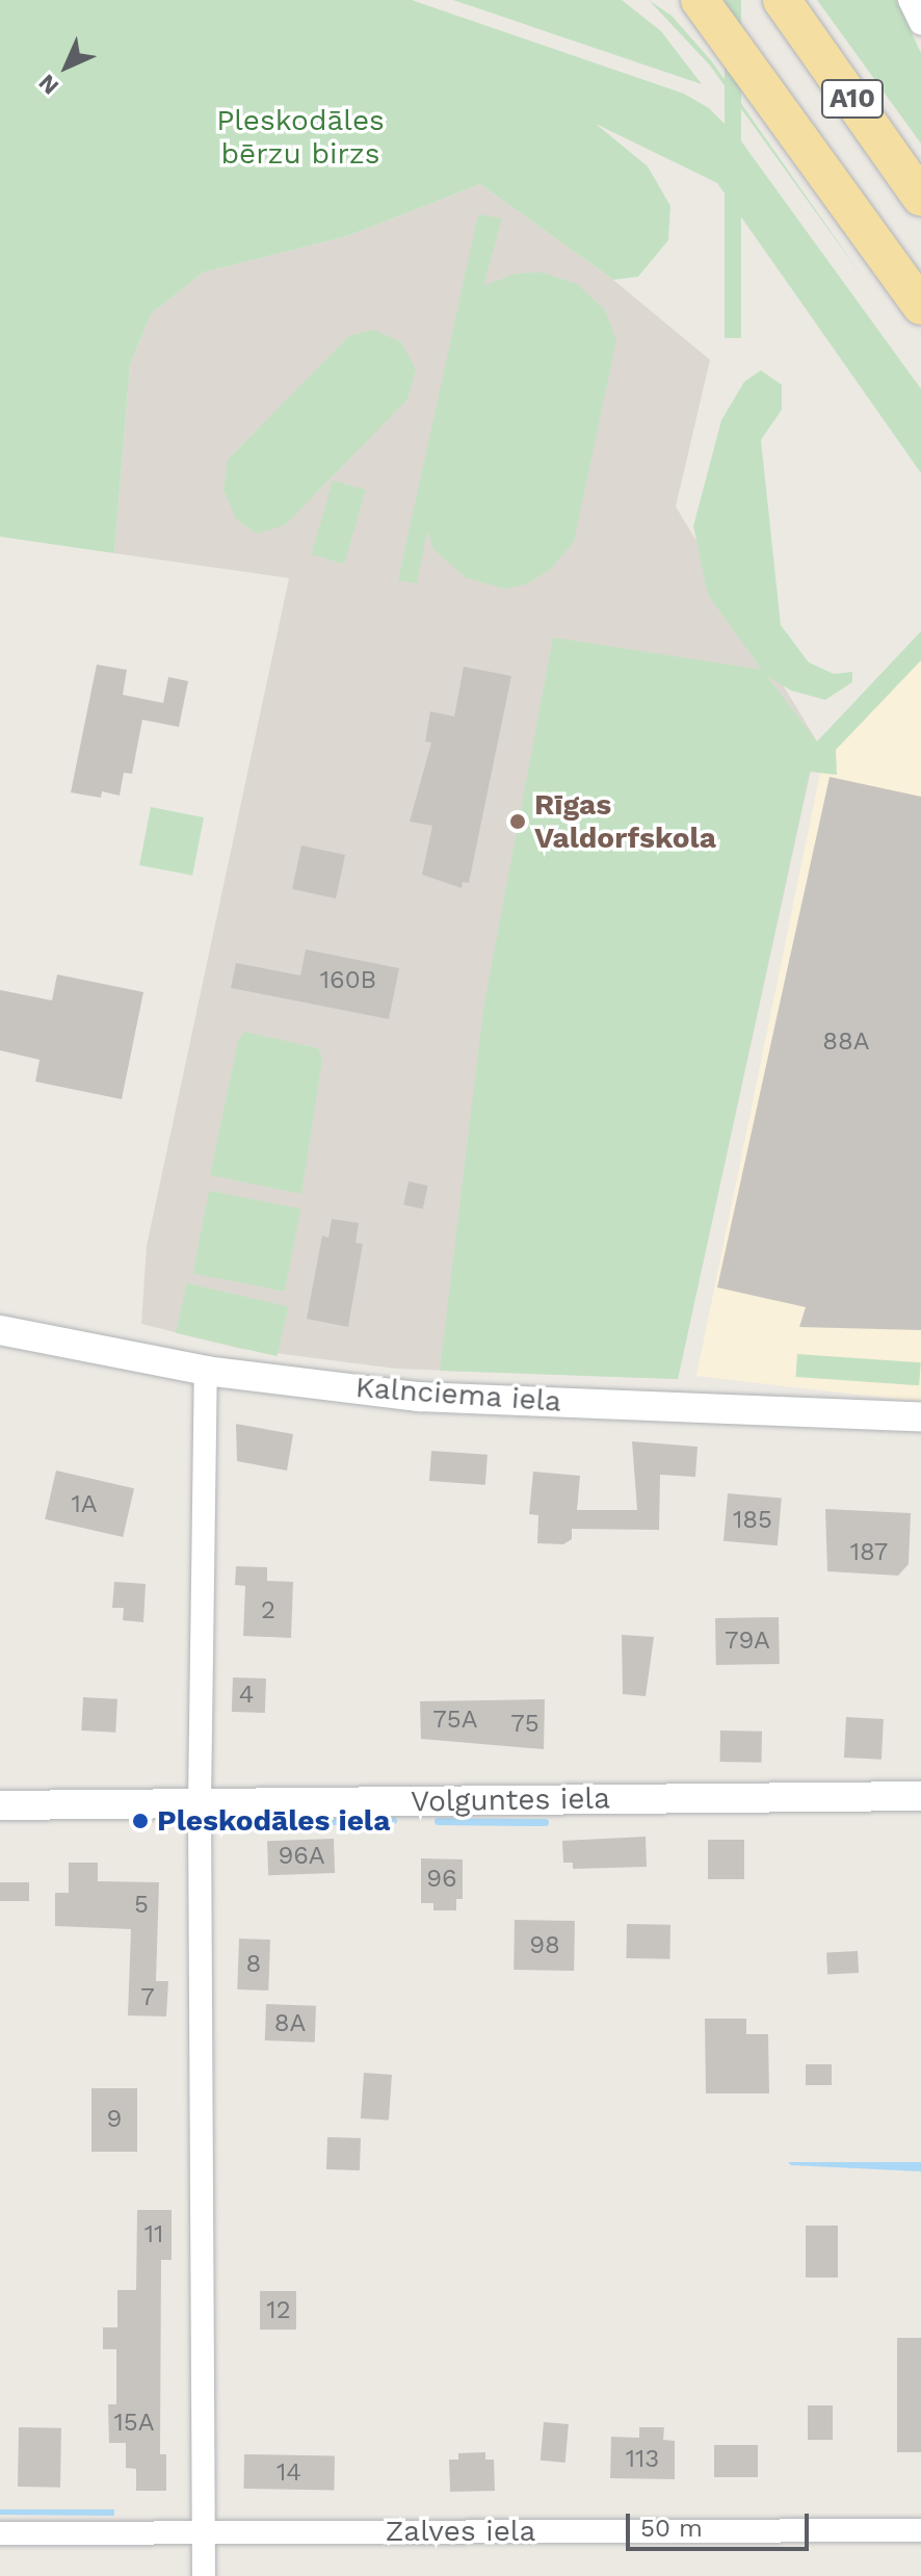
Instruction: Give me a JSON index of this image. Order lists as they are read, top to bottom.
{
  "streets": {
    "highway": ["A10"],
    "street": ["Kalnciema iela", "Volguntes iela", "Zalves iela"]
  },
  "parks": ["Pleskodāles bērzu birzs"],
  "places": ["Rīgas Valdorfskola", "Pleskodāles iela"],
  "house_numbers": [
    "160B",
    "88A",
    "1A",
    "185",
    "187",
    "2",
    "79A",
    "4",
    "75A",
    "75",
    "96A",
    "96",
    "5",
    "98",
    "8",
    "7",
    "8A",
    "9",
    "11",
    "12",
    "15A",
    "113",
    "14"
  ],
  "scale_bar": "50 m",
  "north": "bottom left"
}
